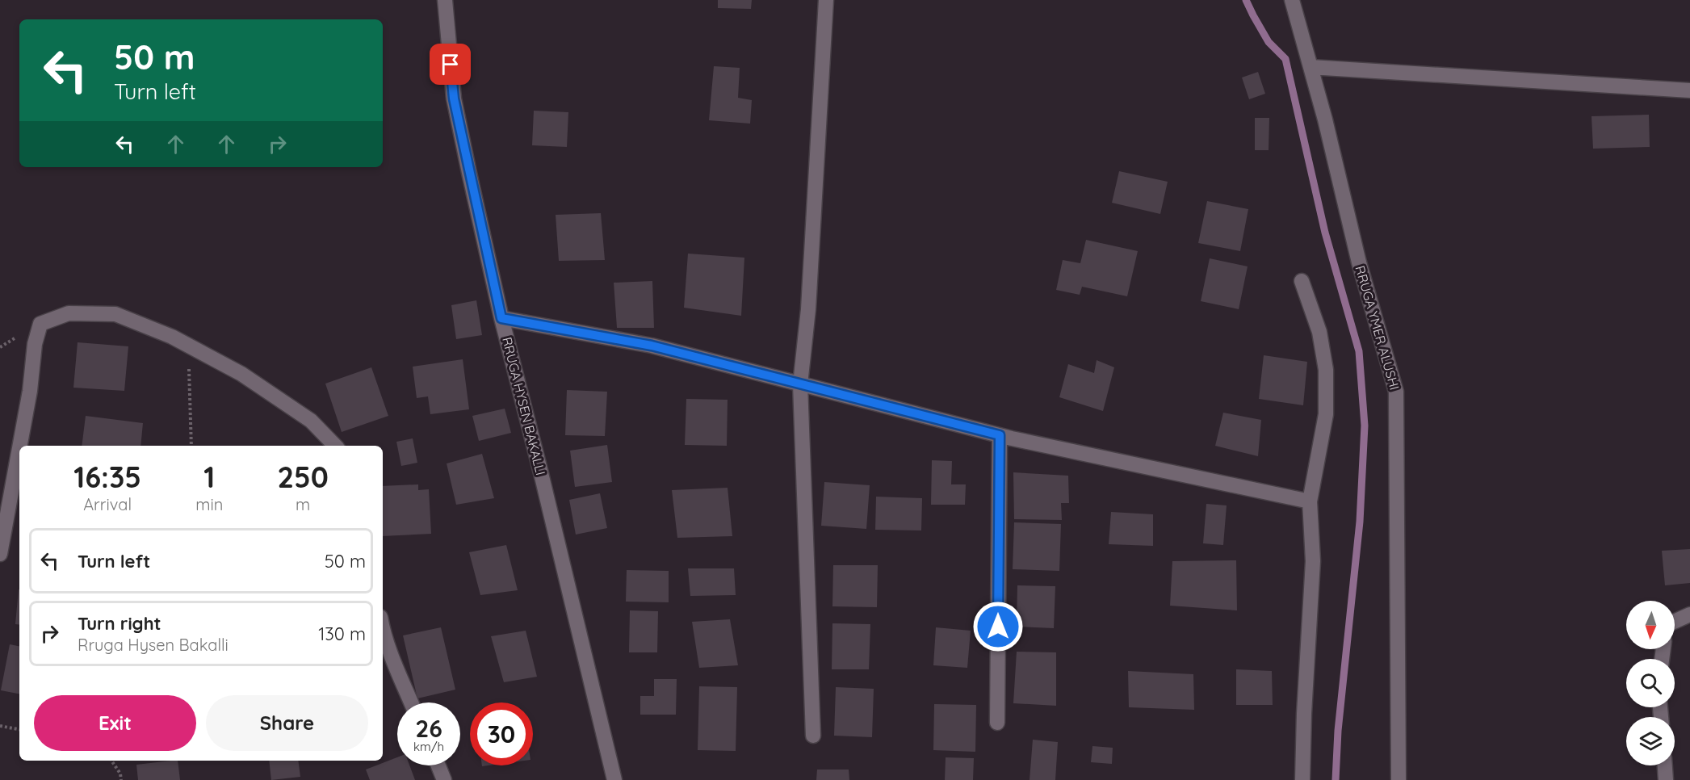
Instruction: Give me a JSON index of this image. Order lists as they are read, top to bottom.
{
  "streets": {
    "street": ["RRUGA YMER ALUSHI", "RRUGA HYSEN BAKALLI"]
  },
  "north": "bottom",
  "page": {
    "turn": ["50 m", "Turn left"],
    "eta": [
      "16:35",
      "Arrival",
      "1",
      "min",
      "250",
      "m"
    ],
    "list": [
      {
        "name": "Turn left",
        "value": "50 m"
      },
      {
        "name": "Turn right",
        "note": "Rruga Hysen Bakalli",
        "value": "130 m"
      }
    ],
    "buttons": ["Exit", "Share"],
    "speed": "26 km/h",
    "limit": "30"
  }
}
